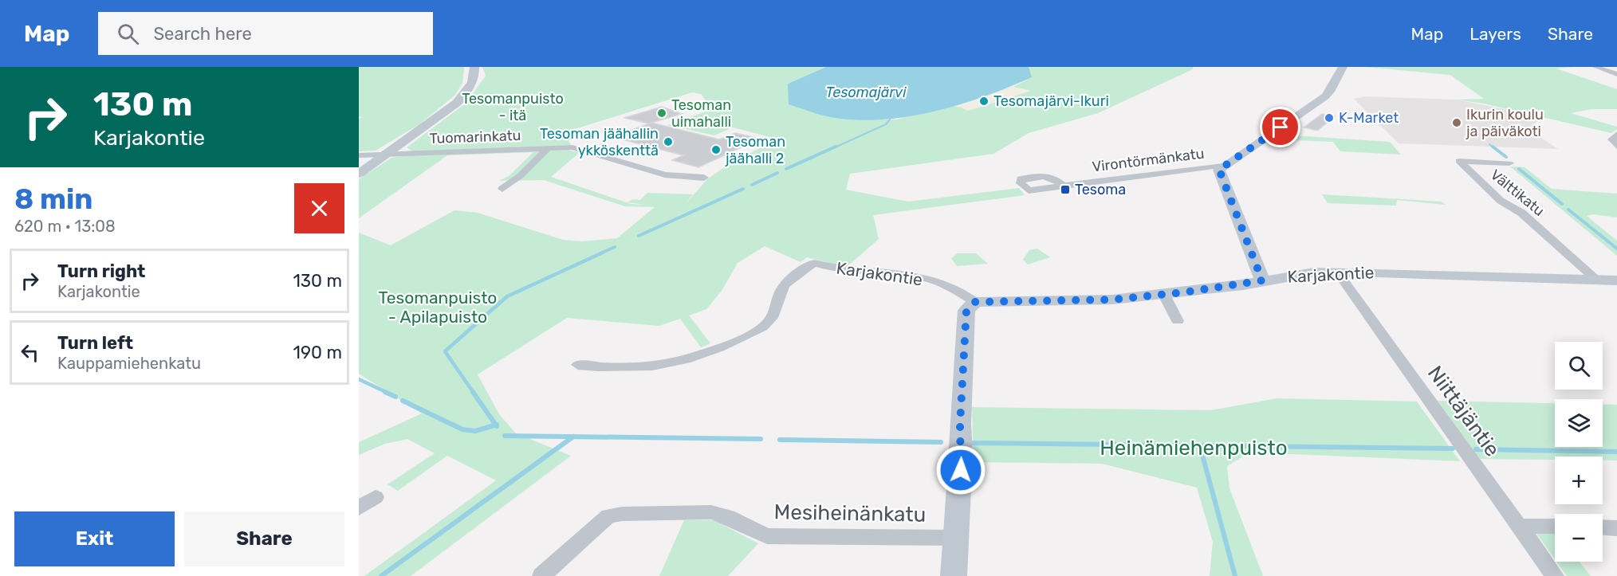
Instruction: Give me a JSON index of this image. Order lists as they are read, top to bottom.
{
  "streets": {
    "street": [
      "Tuomarinkatu",
      "Virontörmänkatu",
      "Välttikatu",
      "Karjakontie",
      "Niittäjäntie",
      "Mesiheinänkatu"
    ]
  },
  "crossings": [
    ["Välttikatu", "Karjakontie"],
    ["Karjakontie", "Niittäjäntie"]
  ],
  "water": ["Tesomajärvi"],
  "parks": ["Tesomanpuisto - itä", "Tesomanpuisto - Apilapuisto", "Heinämiehenpuisto"],
  "places": {
    "other": [
      "Tesomajärvi-Ikuri",
      "Tesoman uimahalli",
      "K-Market",
      "Ikurin koulu ja päiväkoti",
      "Tesoman jäähallin ykköskenttä",
      "Tesoman jäähalli 2"
    ],
    "transit": ["Tesoma"]
  },
  "page": {
    "header": "Map",
    "search": "Search here",
    "nav": ["Map", "Layers", "Share"],
    "turn": ["130 m", "Karjakontie"],
    "heading": ["8 min", "620 m · 13:08"],
    "list": [
      {
        "name": "Turn right",
        "note": "Karjakontie",
        "value": "130 m"
      },
      {
        "name": "Turn left",
        "note": "Kauppamiehenkatu",
        "value": "190 m"
      }
    ],
    "map_buttons": ["+", "−"],
    "buttons": ["Exit", "Share"]
  }
}
